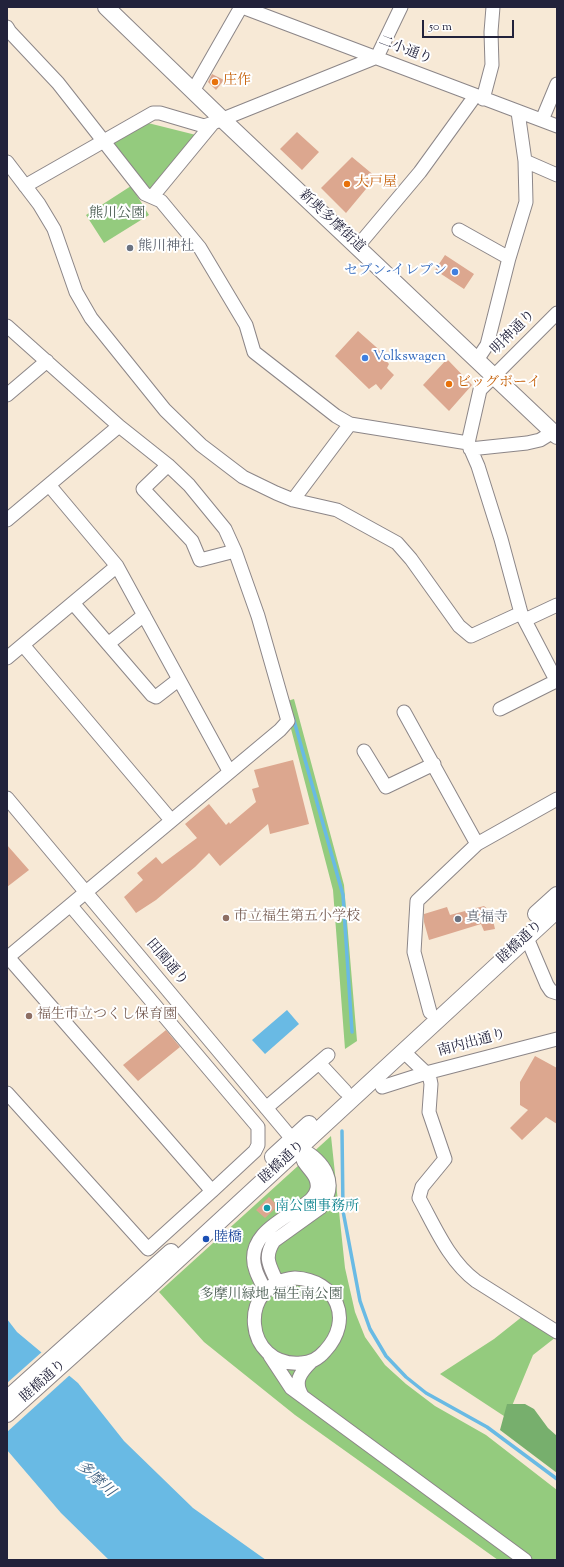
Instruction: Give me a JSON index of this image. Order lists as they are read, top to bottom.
{
  "streets": {
    "main road": ["新奥多摩街道", "睦橋通り"],
    "street": [
      "二小通り",
      "明神通り",
      "田園通り",
      "南内出通り"
    ]
  },
  "crossings": [
    ["新奥多摩街道", "明神通り"],
    ["睦橋通り", "田園通り"],
    ["睦橋通り", "南内出通り"]
  ],
  "water": ["多摩川"],
  "parks": ["熊川公園", "多摩川緑地 福生南公園"],
  "places": [
    "庄作",
    "大戸屋",
    "熊川神社",
    "セブン-イレブン",
    "Volkswagen",
    "ビッグボーイ",
    "市立福生第五小学校",
    "真福寺",
    "福生市立つくし保育園",
    "南公園事務所",
    "睦橋"
  ],
  "scale_bar": "50 m"
}
